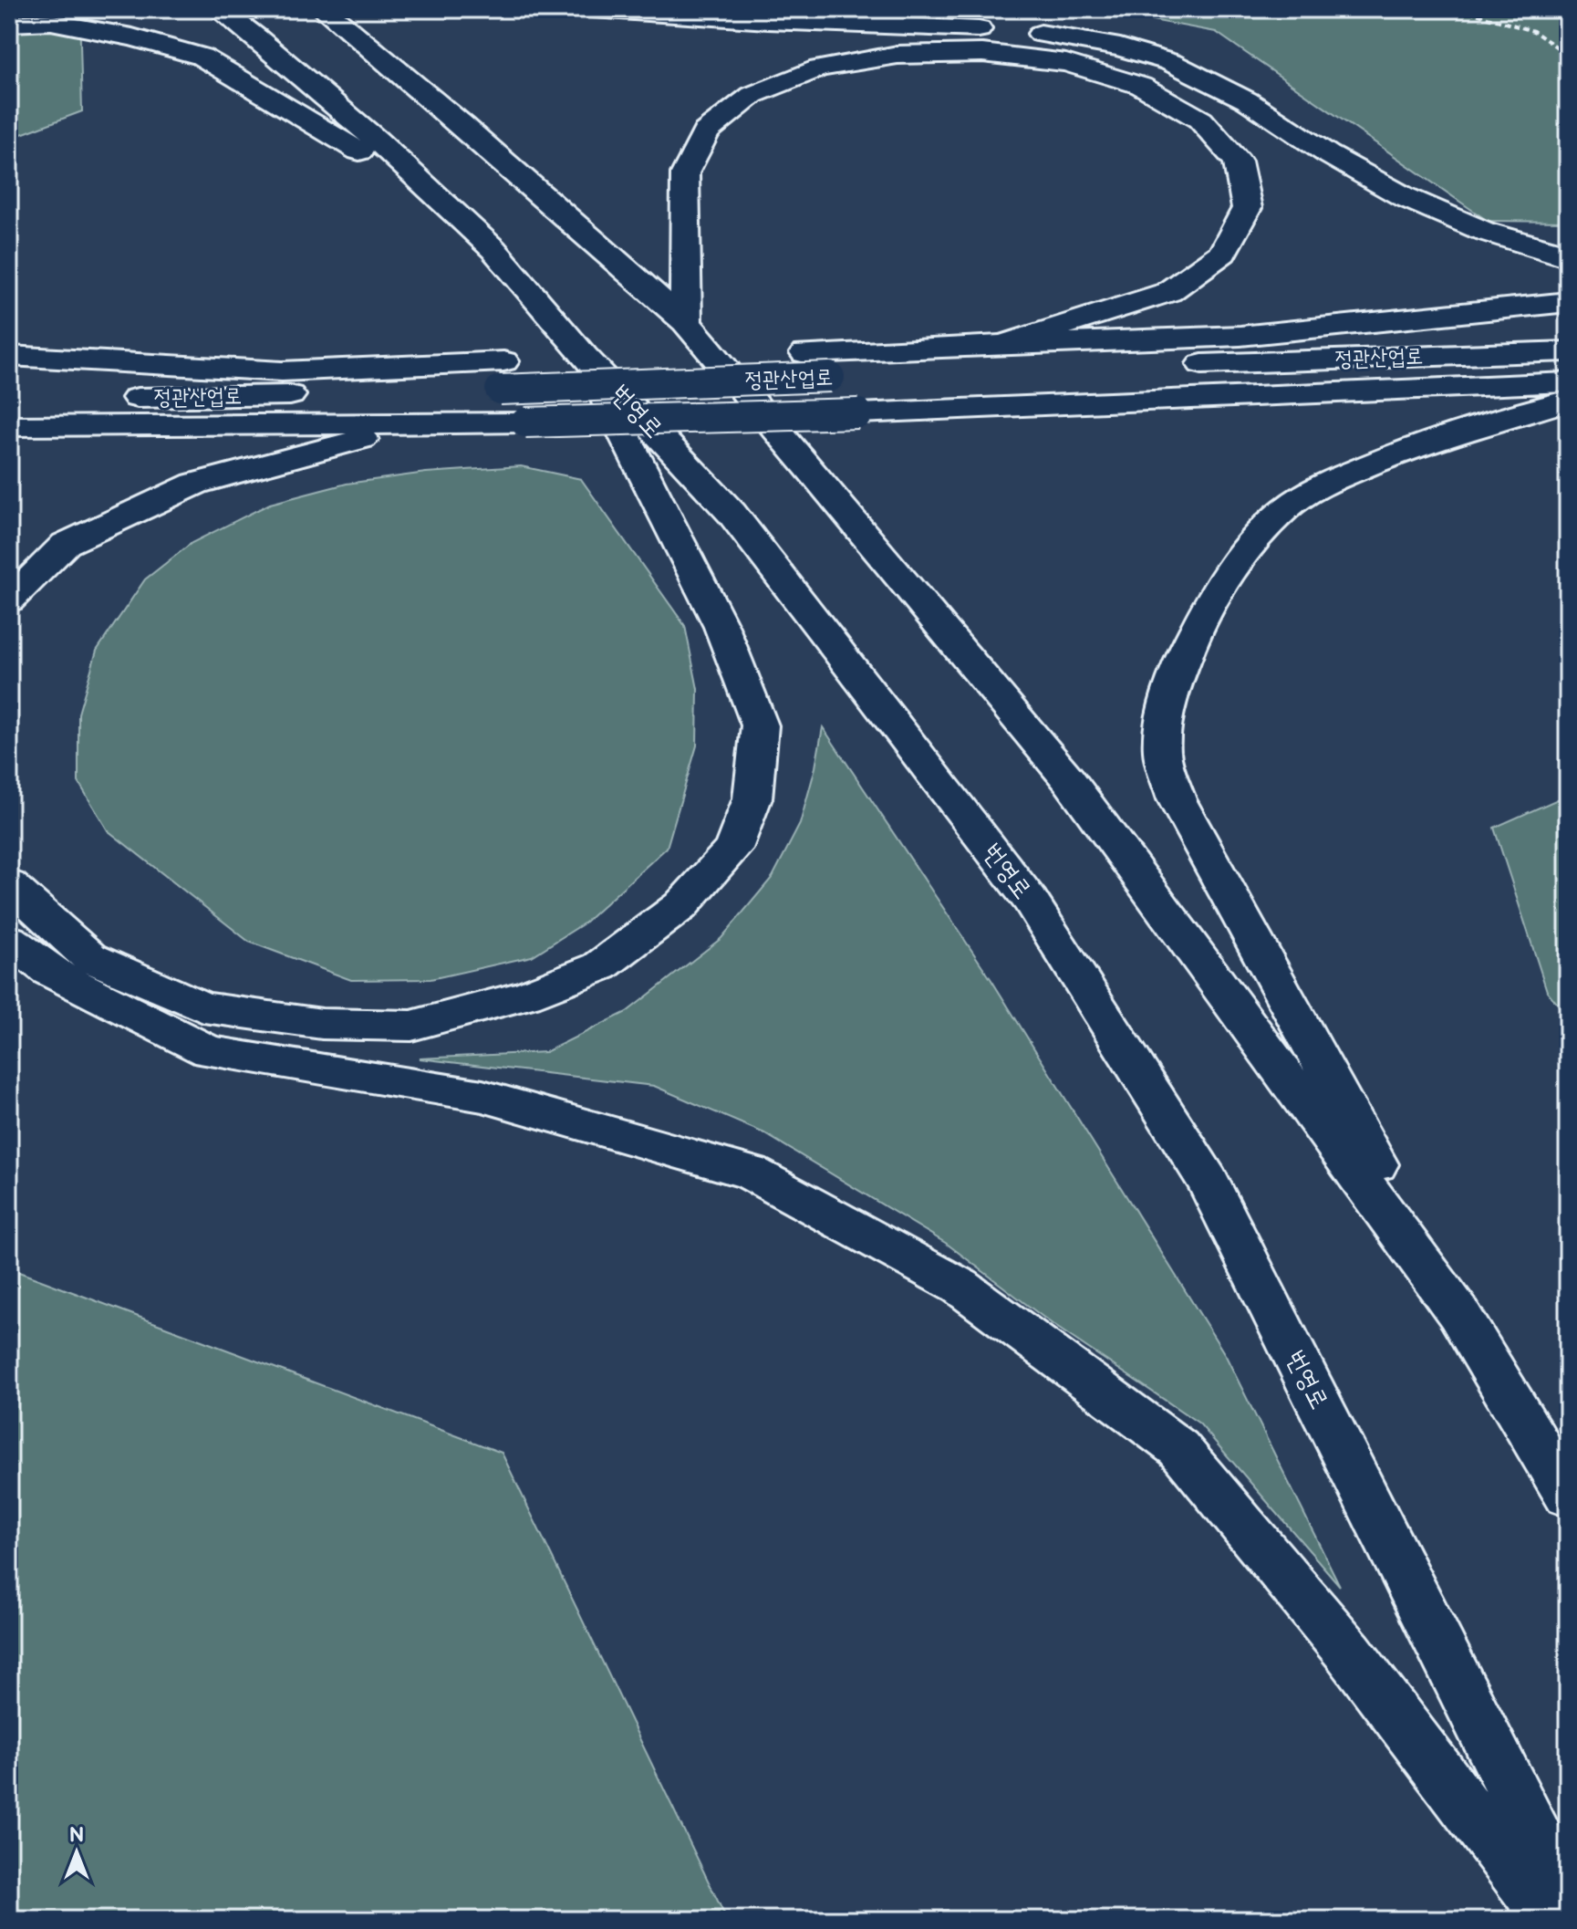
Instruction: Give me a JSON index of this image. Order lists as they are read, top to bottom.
{
  "streets": {
    "highway": ["정관산업로", "번영로"]
  },
  "north": "top"
}
